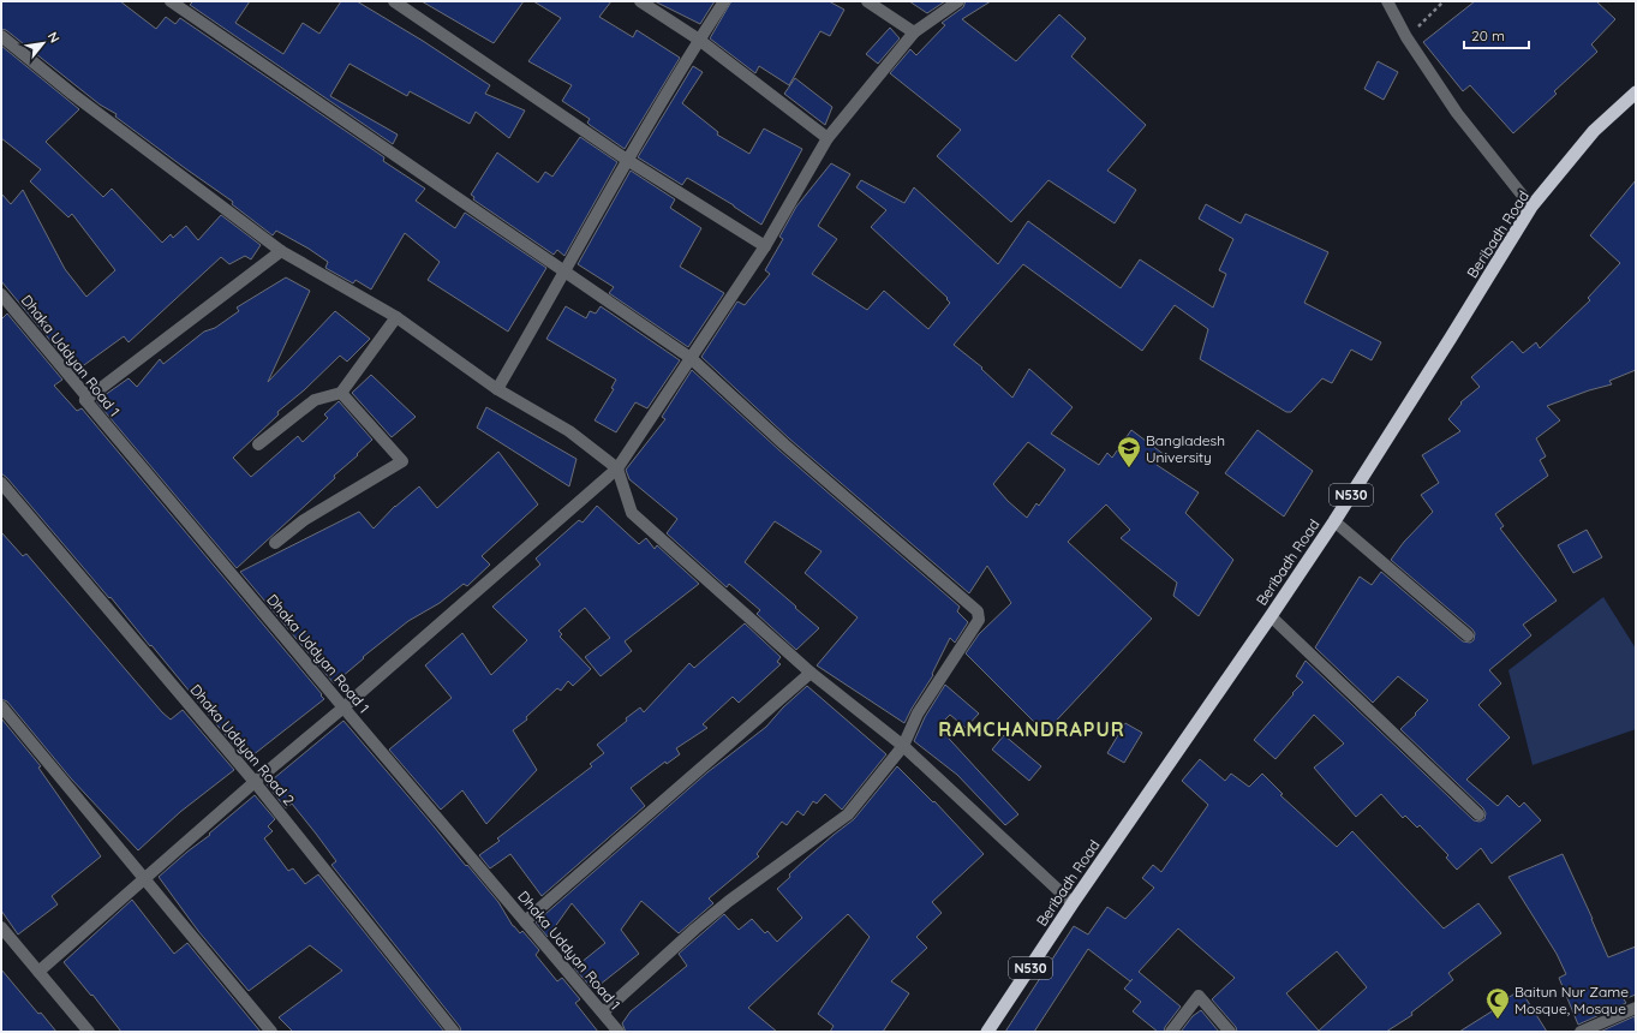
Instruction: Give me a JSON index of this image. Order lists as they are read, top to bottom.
{
  "streets": {
    "highway": ["Beribadh Road", "N530"],
    "street": ["Dhaka Uddyan Road 1", "Dhaka Uddyan Road 2"]
  },
  "districts": ["RAMCHANDRAPUR"],
  "places": {
    "school or university": ["Bangladesh University"],
    "mosque": ["Baitun Nur Zame Mosque, Mosque"]
  },
  "scale_bar": "20 m",
  "north": "top right"
}
